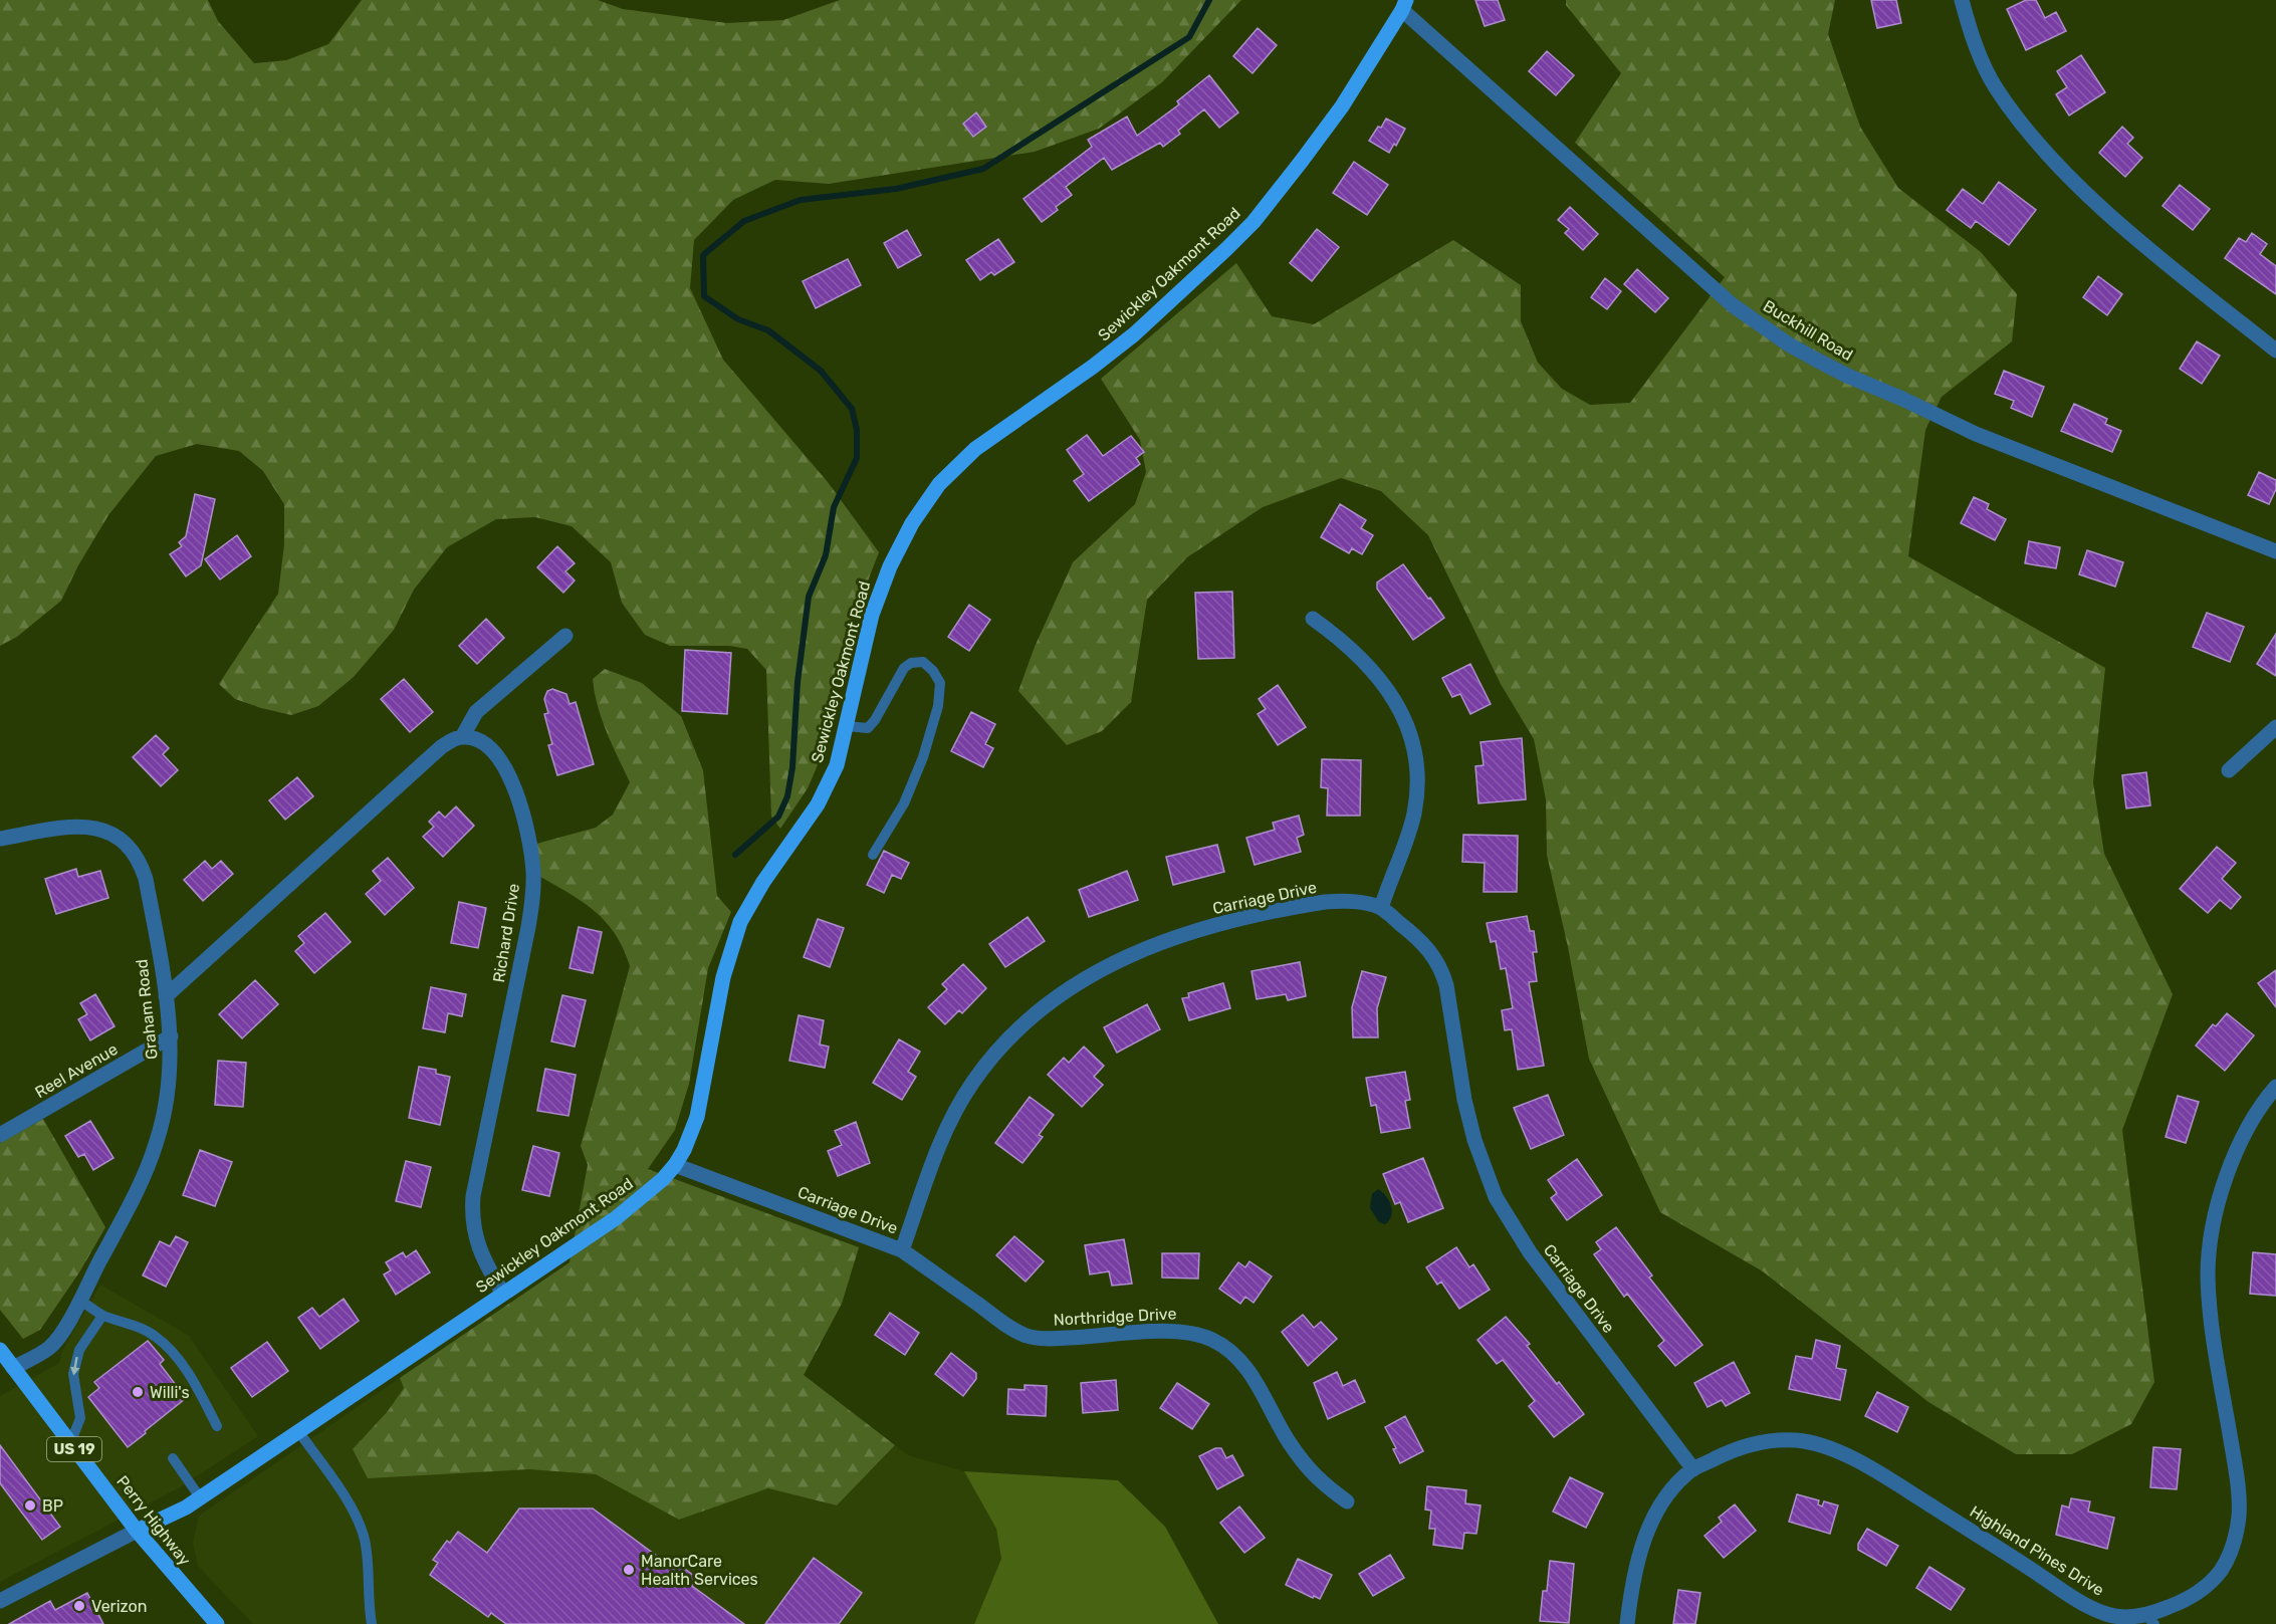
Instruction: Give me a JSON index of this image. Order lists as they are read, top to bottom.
{
  "streets": {
    "main road": ["Sewickley Oakmont Road", "US 19", "Perry Highway"],
    "street": [
      "Buckhill Road",
      "Carriage Drive",
      "Richard Drive",
      "Graham Road",
      "Reel Avenue",
      "Northridge Drive",
      "Highland Pines Drive"
    ]
  },
  "crossings": [
    ["Sewickley Oakmont Road", "Buckhill Road"],
    ["Sewickley Oakmont Road", "Carriage Drive"],
    ["Sewickley Oakmont Road", "Richard Drive"],
    ["Sewickley Oakmont Road", "Perry Highway"],
    ["Carriage Drive", "Northridge Drive"],
    ["Carriage Drive", "Highland Pines Drive"],
    ["Graham Road", "Reel Avenue"],
    ["Graham Road", "Perry Highway"]
  ],
  "places": [
    "Willi's",
    "BP",
    "ManorCare Health Services",
    "Verizon"
  ]
}
